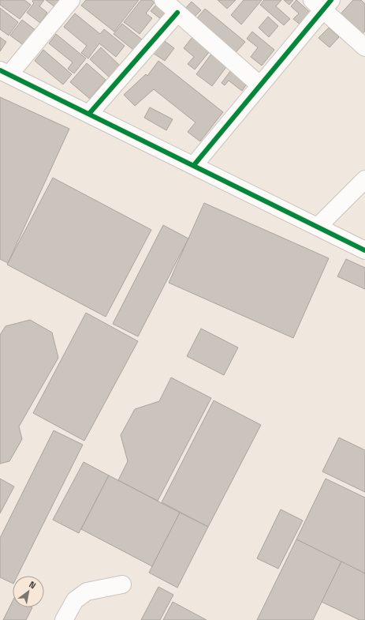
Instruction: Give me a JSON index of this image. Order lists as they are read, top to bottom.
{
  "north": "top right"
}
